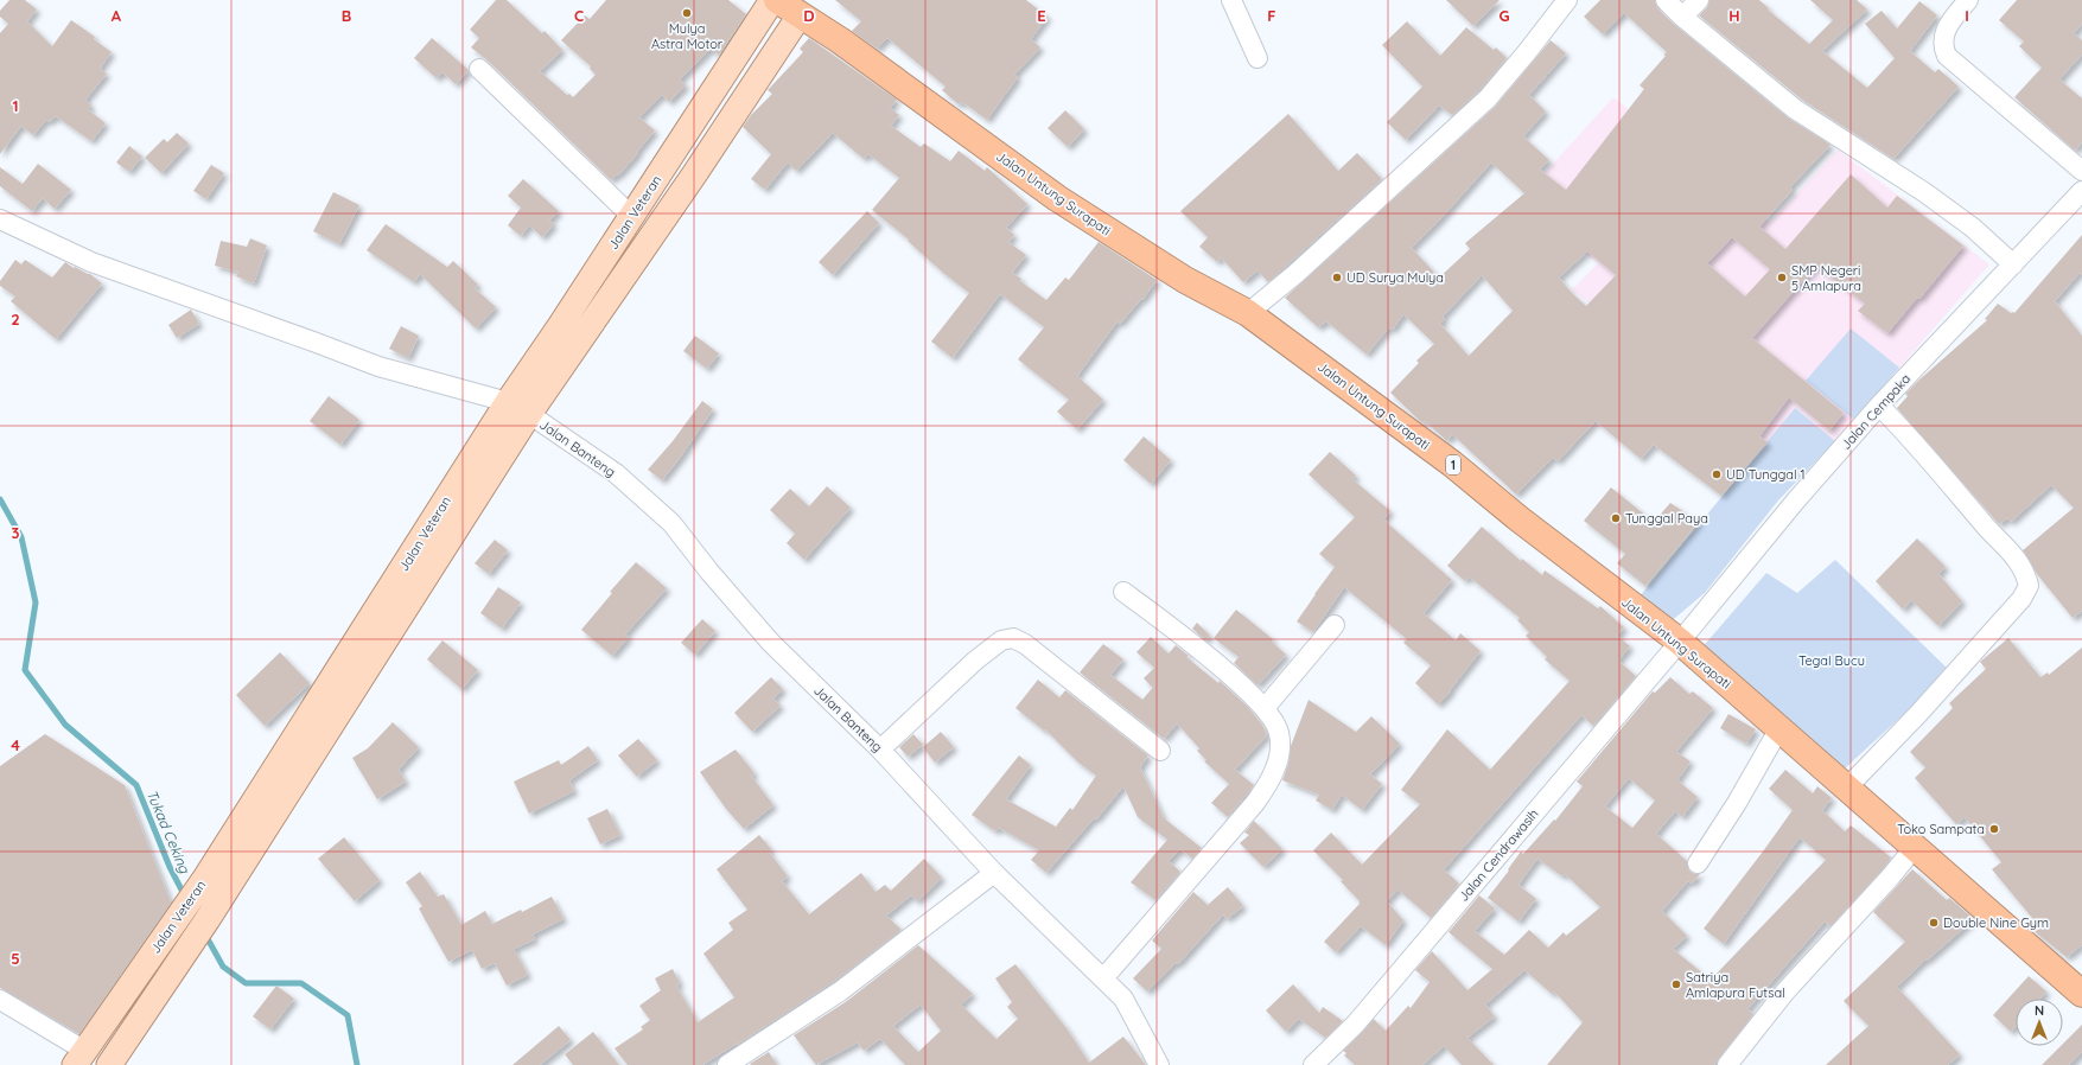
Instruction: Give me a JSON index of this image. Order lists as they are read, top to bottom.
{
  "streets": {
    "highway": ["Jalan Untung Surapati", "1"],
    "main road": ["Jalan Veteran"],
    "street": ["Jalan Cempaka", "Jalan Banteng", "Jalan Cendrawasih"]
  },
  "crossings": [
    ["Jalan Untung Surapati", "Jalan Veteran"],
    ["Jalan Untung Surapati", "Jalan Cempaka"],
    ["Jalan Untung Surapati", "Jalan Cendrawasih"],
    ["Jalan Veteran", "Jalan Banteng"],
    ["Jalan Cempaka", "Jalan Cendrawasih"]
  ],
  "water": ["Tukad Ceking"],
  "parks": ["Tegal Bucu"],
  "places": [
    "Mulya Astra Motor",
    "UD Surya Mulya",
    "SMP Negeri 5 Amlapura",
    "UD Tunggal 1",
    "Tunggal Paya",
    "Toko Sampata",
    "Double Nine Gym",
    "Satriya Amlapura Futsal"
  ],
  "north": "top",
  "grid": {
    "columns": [
      "A",
      "B",
      "C",
      "D",
      "E",
      "F",
      "G",
      "H",
      "I"
    ],
    "rows": [
      "1",
      "2",
      "3",
      "4",
      "5"
    ]
  }
}
